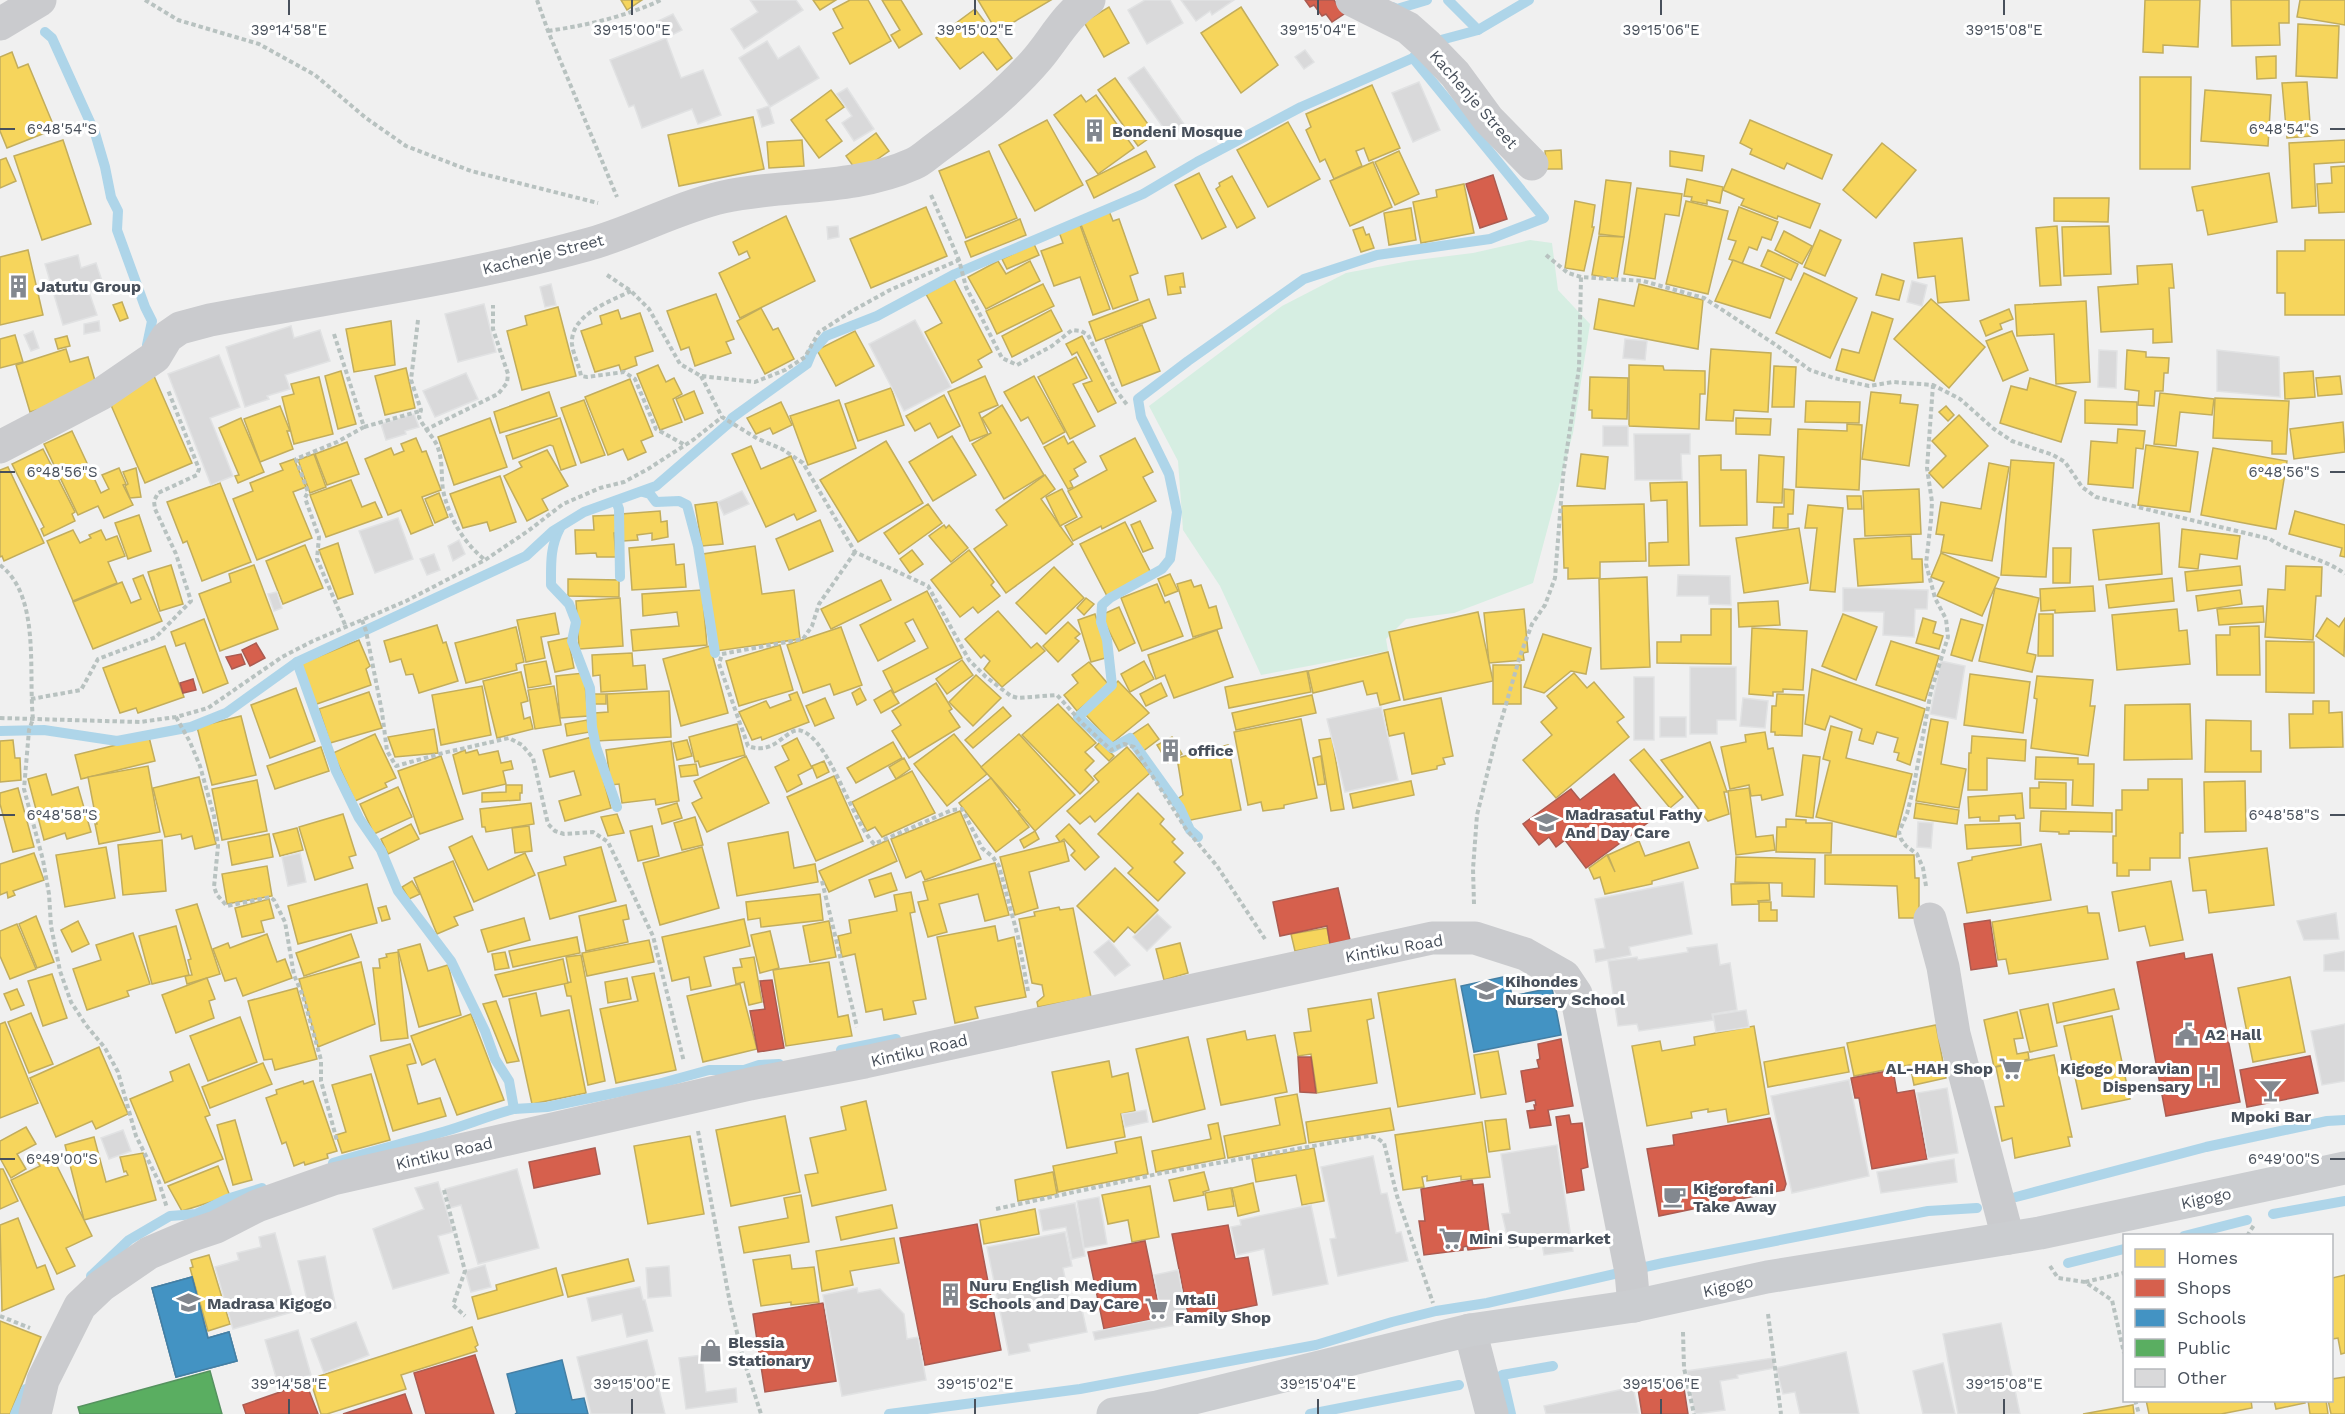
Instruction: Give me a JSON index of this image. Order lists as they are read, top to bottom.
{
  "streets": {
    "main road": ["Kigogo"],
    "street": ["Kachenje Street", "Kintiku Road"]
  },
  "crossings": [
    ["Kintiku Road", "Kigogo"]
  ],
  "places": {
    "building": [
      "Bondeni Mosque",
      "Jatutu Group",
      "office",
      "Nuru English Medium Schools and Day Care"
    ],
    "school or university": ["Madrasatul Fathy And Day Care", "Kihondes Nursery School", "Madrasa Kigogo"],
    "public building": ["A2 Hall"],
    "supermarket": ["AL-HAH Shop", "Mini Supermarket", "Mtali Family Shop"],
    "hospital": ["Kigogo Moravian Dispensary"],
    "bar": ["Mpoki Bar"],
    "cafe": ["Kigorofani Take Away"],
    "shop": ["Blessia Stationary"]
  },
  "legend": [
    "Homes",
    "Shops",
    "Schools",
    "Public",
    "Other"
  ],
  "coordinates": [
    "39°14'58\"E",
    "39°15'00\"E",
    "39°15'02\"E",
    "39°15'04\"E",
    "39°15'06\"E",
    "39°15'08\"E",
    "6°48'54\"S",
    "6°48'56\"S",
    "6°48'58\"S",
    "6°49'00\"S"
  ]
}
